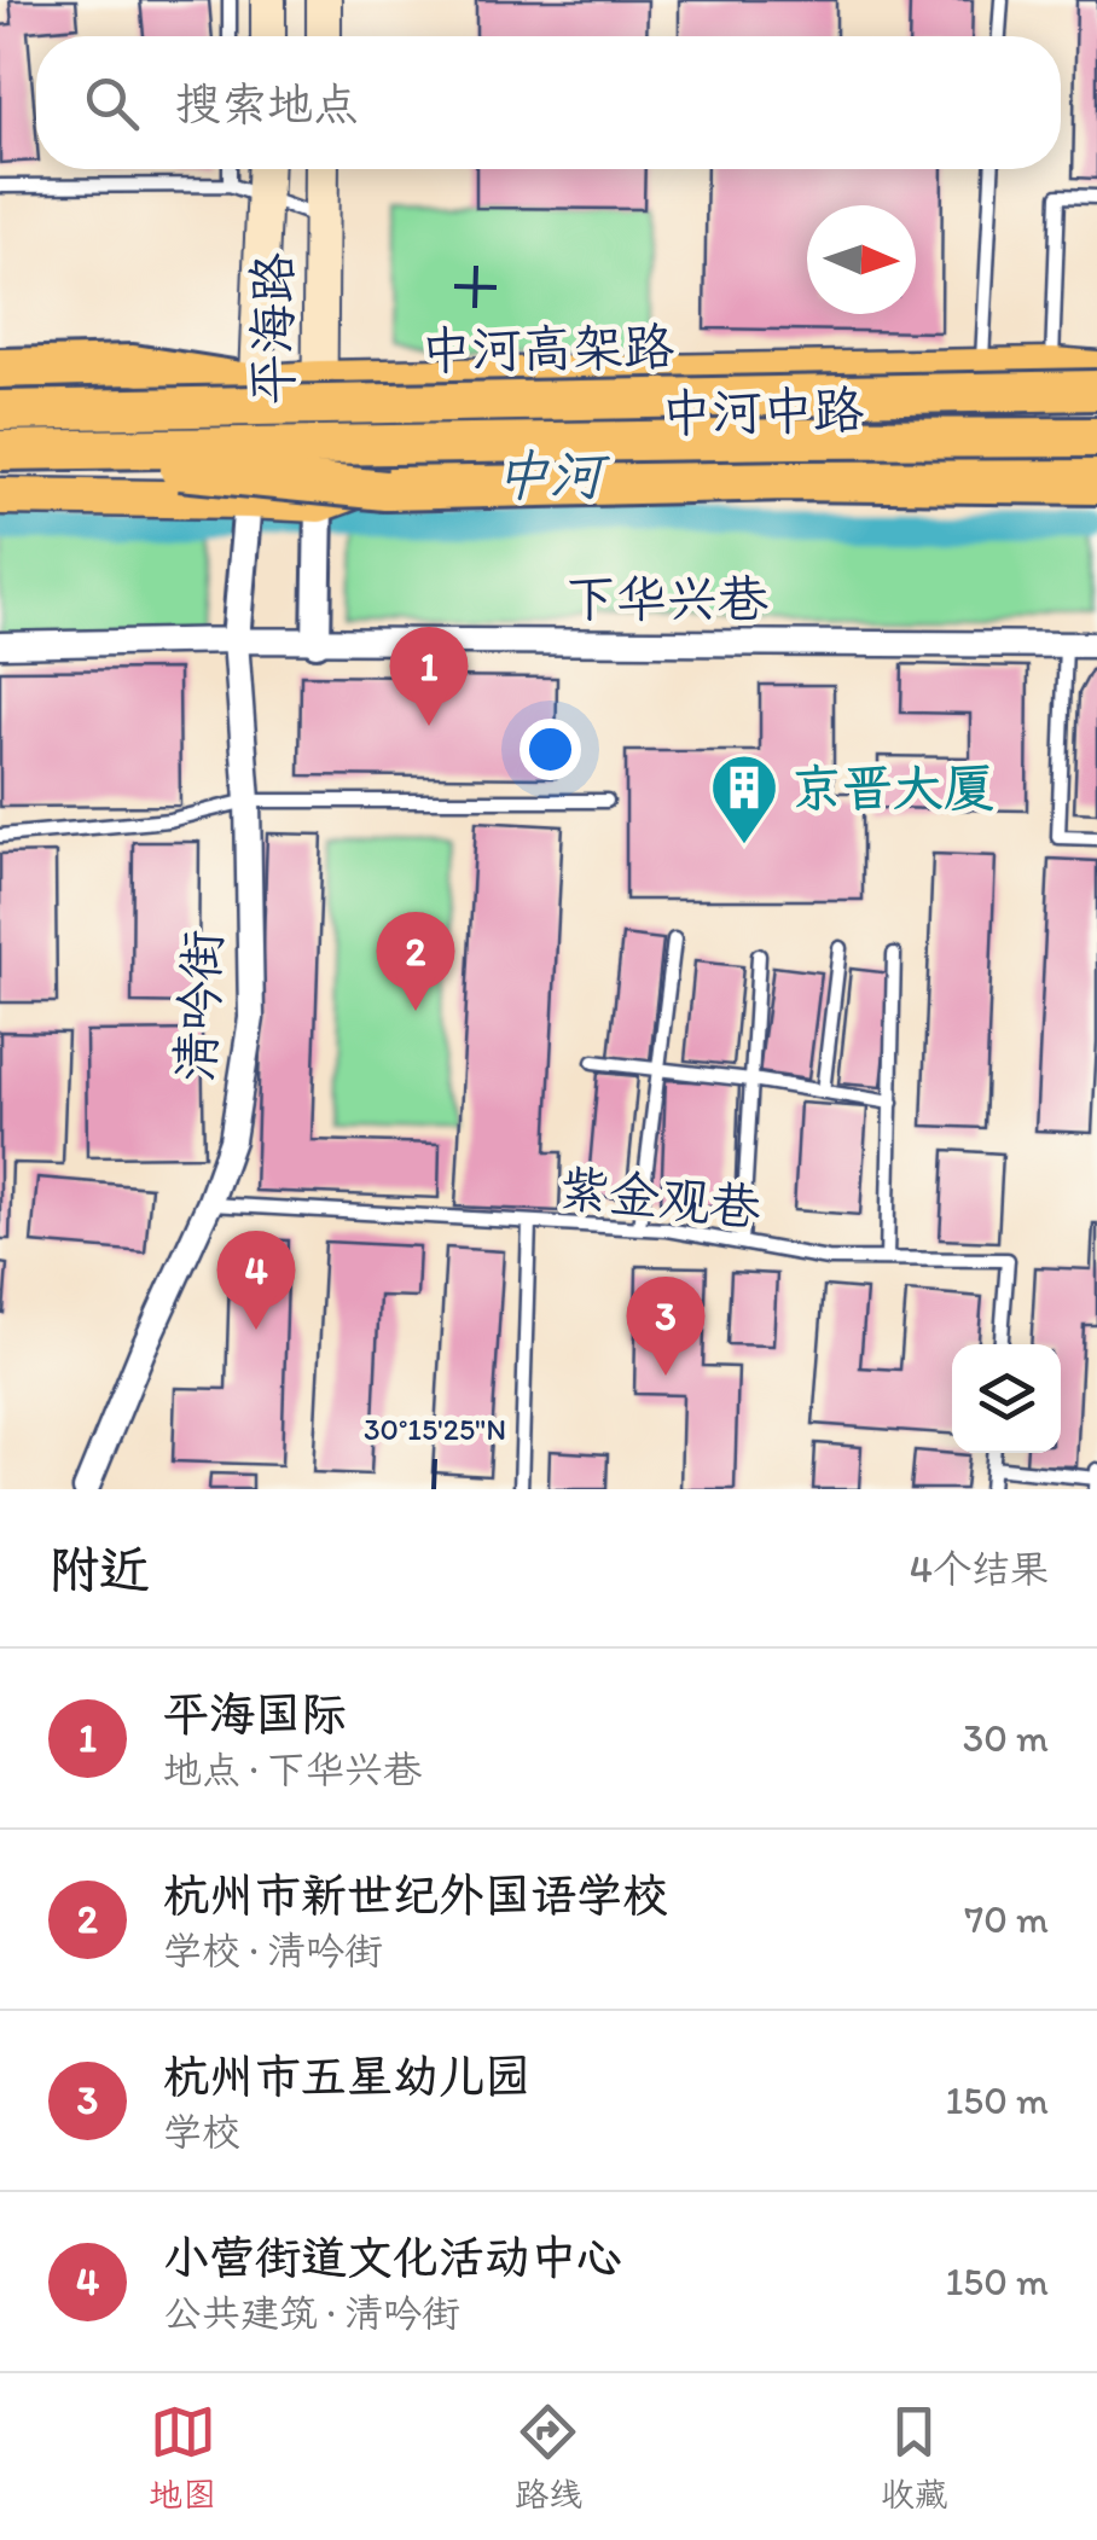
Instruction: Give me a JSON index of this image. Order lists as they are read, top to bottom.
{
  "streets": {
    "highway": ["中河高架路"],
    "main road": ["平海路", "中河中路"],
    "street": ["下华兴巷", "清吟街"],
    "lane": ["紫金观巷"]
  },
  "crossings": [
    ["平海路", "中河中路"],
    ["平海路", "清吟街"],
    ["中河中路", "清吟街"],
    ["下华兴巷", "清吟街"],
    ["清吟街", "紫金观巷"]
  ],
  "water": ["中河"],
  "places": {
    "building": ["京晋大厦"]
  },
  "north": "right",
  "page": {
    "search": "搜索地点",
    "pins": [
      "1",
      "2",
      "4",
      "3"
    ],
    "heading": ["附近", "4个结果"],
    "list": [
      {
        "mark": "1",
        "name": "平海国际",
        "note": "地点 · 下华兴巷",
        "value": "30 m"
      },
      {
        "mark": "2",
        "name": "杭州市新世纪外国语学校",
        "note": "学校 · 清吟街",
        "value": "70 m"
      },
      {
        "mark": "3",
        "name": "杭州市五星幼儿园",
        "note": "学校",
        "value": "150 m"
      },
      {
        "mark": "4",
        "name": "小营街道文化活动中心",
        "note": "公共建筑 · 清吟街",
        "value": "150 m"
      }
    ],
    "nav": ["地图", "路线", "收藏"]
  },
  "coordinates": ["30°15'25\"N"]
}
